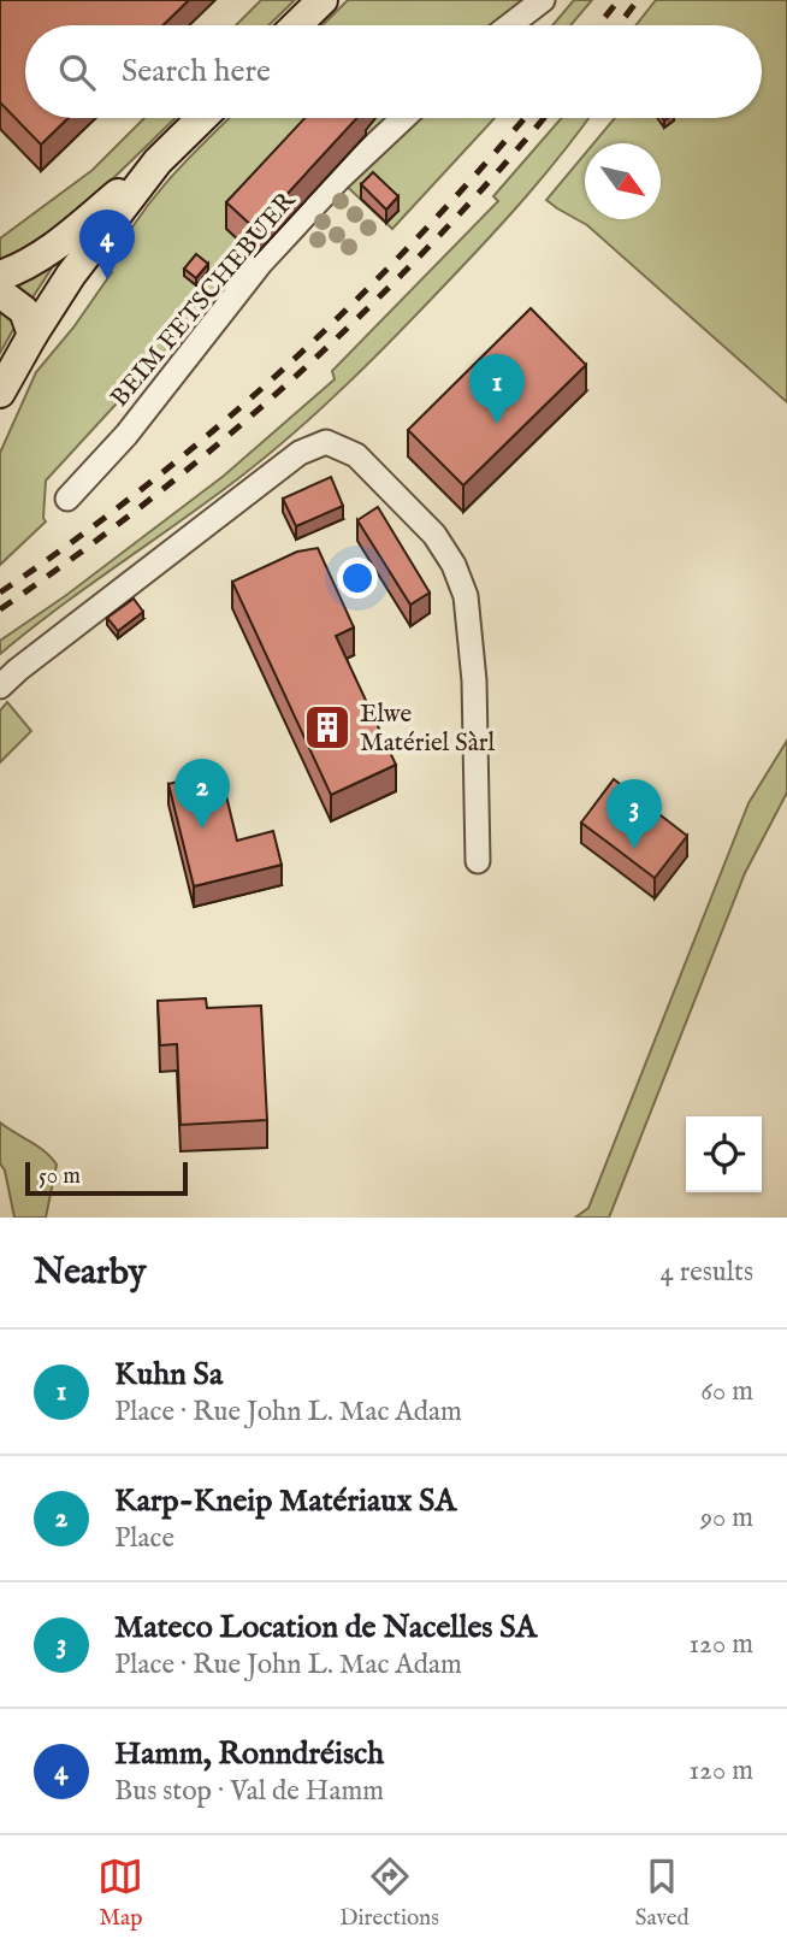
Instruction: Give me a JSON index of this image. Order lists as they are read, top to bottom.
{
  "streets": {
    "street": ["BEIM FETSCHEBUER"]
  },
  "places": {
    "building": ["Elwe Matériel Sàrl"]
  },
  "scale_bar": "50 m",
  "north": "bottom right",
  "page": {
    "search": "Search here",
    "pins": [
      "4",
      "1",
      "2",
      "3"
    ],
    "scale": "50 m",
    "heading": ["Nearby", "4 results"],
    "list": [
      {
        "mark": "1",
        "name": "Kuhn Sa",
        "note": "Place · Rue John L. Mac Adam",
        "value": "60 m"
      },
      {
        "mark": "2",
        "name": "Karp-Kneip Matériaux SA",
        "note": "Place",
        "value": "90 m"
      },
      {
        "mark": "3",
        "name": "Mateco Location de Nacelles SA",
        "note": "Place · Rue John L. Mac Adam",
        "value": "120 m"
      },
      {
        "mark": "4",
        "name": "Hamm, Ronndréisch",
        "note": "Bus stop · Val de Hamm",
        "value": "120 m"
      }
    ],
    "nav": ["Map", "Directions", "Saved"]
  }
}
